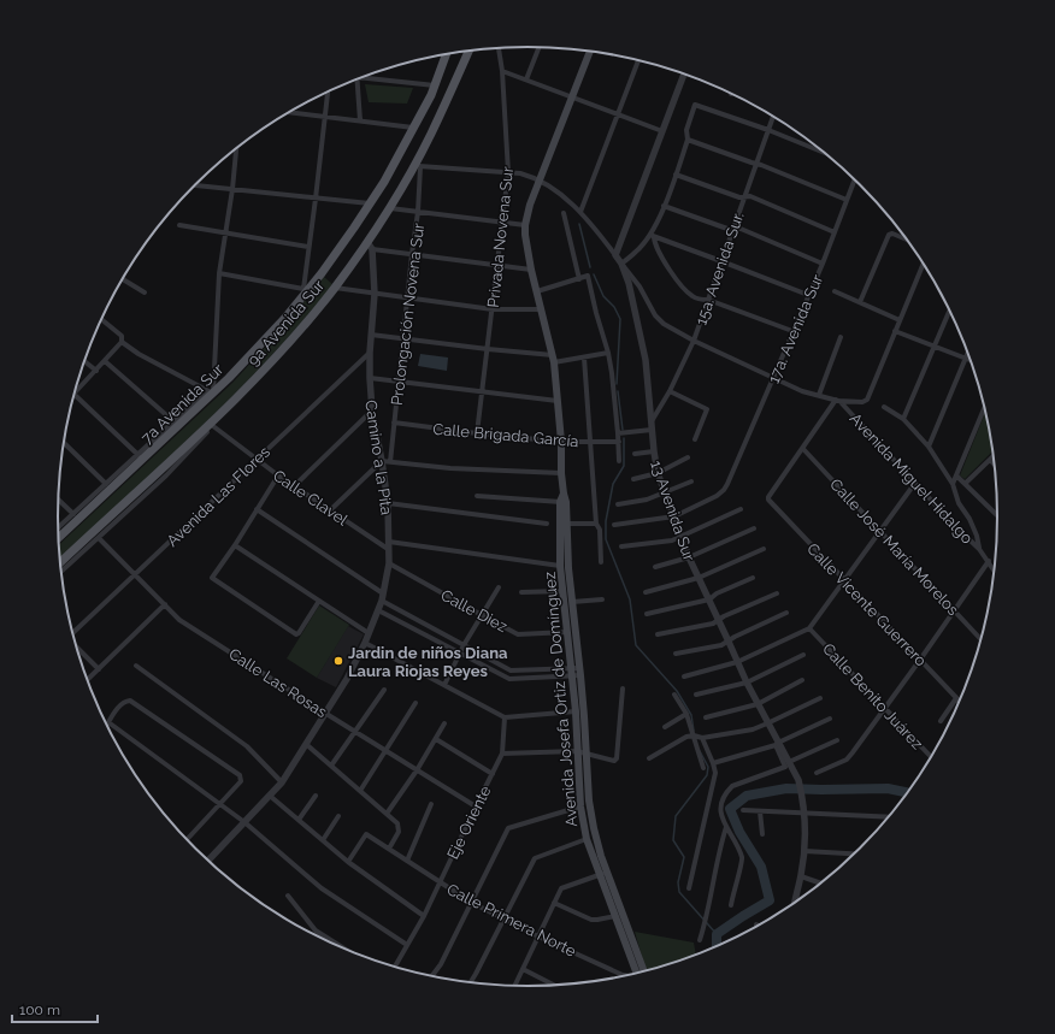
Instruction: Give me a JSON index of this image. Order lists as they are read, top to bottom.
{
  "streets": {
    "main road": ["9a Avenida Sur", "7a Avenida Sur", "Avenida Josefa Ortiz de Domínguez"],
    "street": [
      "Privada Novena Sur",
      "15a. Avenida Sur.",
      "Prolongación Novena Sur",
      "17a. Avenida Sur",
      "Calle Brigada García",
      "Camino a la Pita",
      "Avenida Miguel Hidalgo",
      "Avenida Las Flores",
      "Calle Clavel",
      "13 Avenida Sur",
      "Calle José María Morelos",
      "Calle Vicente Guerrero",
      "Calle Diez",
      "Calle Las Rosas",
      "Calle Benito Juárez",
      "Eje Oriente",
      "Calle Primera Norte"
    ]
  },
  "crossings": [
    ["Privada Novena Sur", "Calle Brigada García"],
    ["15a. Avenida Sur.", "13 Avenida Sur"],
    ["Prolongación Novena Sur", "9a Avenida Sur"],
    ["Prolongación Novena Sur", "Calle Brigada García"],
    ["Prolongación Novena Sur", "Camino a la Pita"],
    ["9a Avenida Sur", "Camino a la Pita"],
    ["17a. Avenida Sur", "13 Avenida Sur"],
    ["Calle Brigada García", "Avenida Josefa Ortiz de Domínguez"],
    ["Camino a la Pita", "Avenida Las Flores"],
    ["Camino a la Pita", "Calle Clavel"],
    ["Camino a la Pita", "Calle Diez"],
    ["Camino a la Pita", "Calle Las Rosas"],
    ["Avenida Las Flores", "Calle Clavel"],
    ["Avenida Las Flores", "Calle Las Rosas"],
    ["Calle José María Morelos", "Calle Vicente Guerrero"],
    ["Calle Diez", "Avenida Josefa Ortiz de Domínguez"],
    ["Calle Las Rosas", "Eje Oriente"],
    ["Eje Oriente", "Calle Primera Norte"]
  ],
  "places": ["Jardin de niños Diana Laura Riojas Reyes"],
  "scale_bar": "100 m"
}
